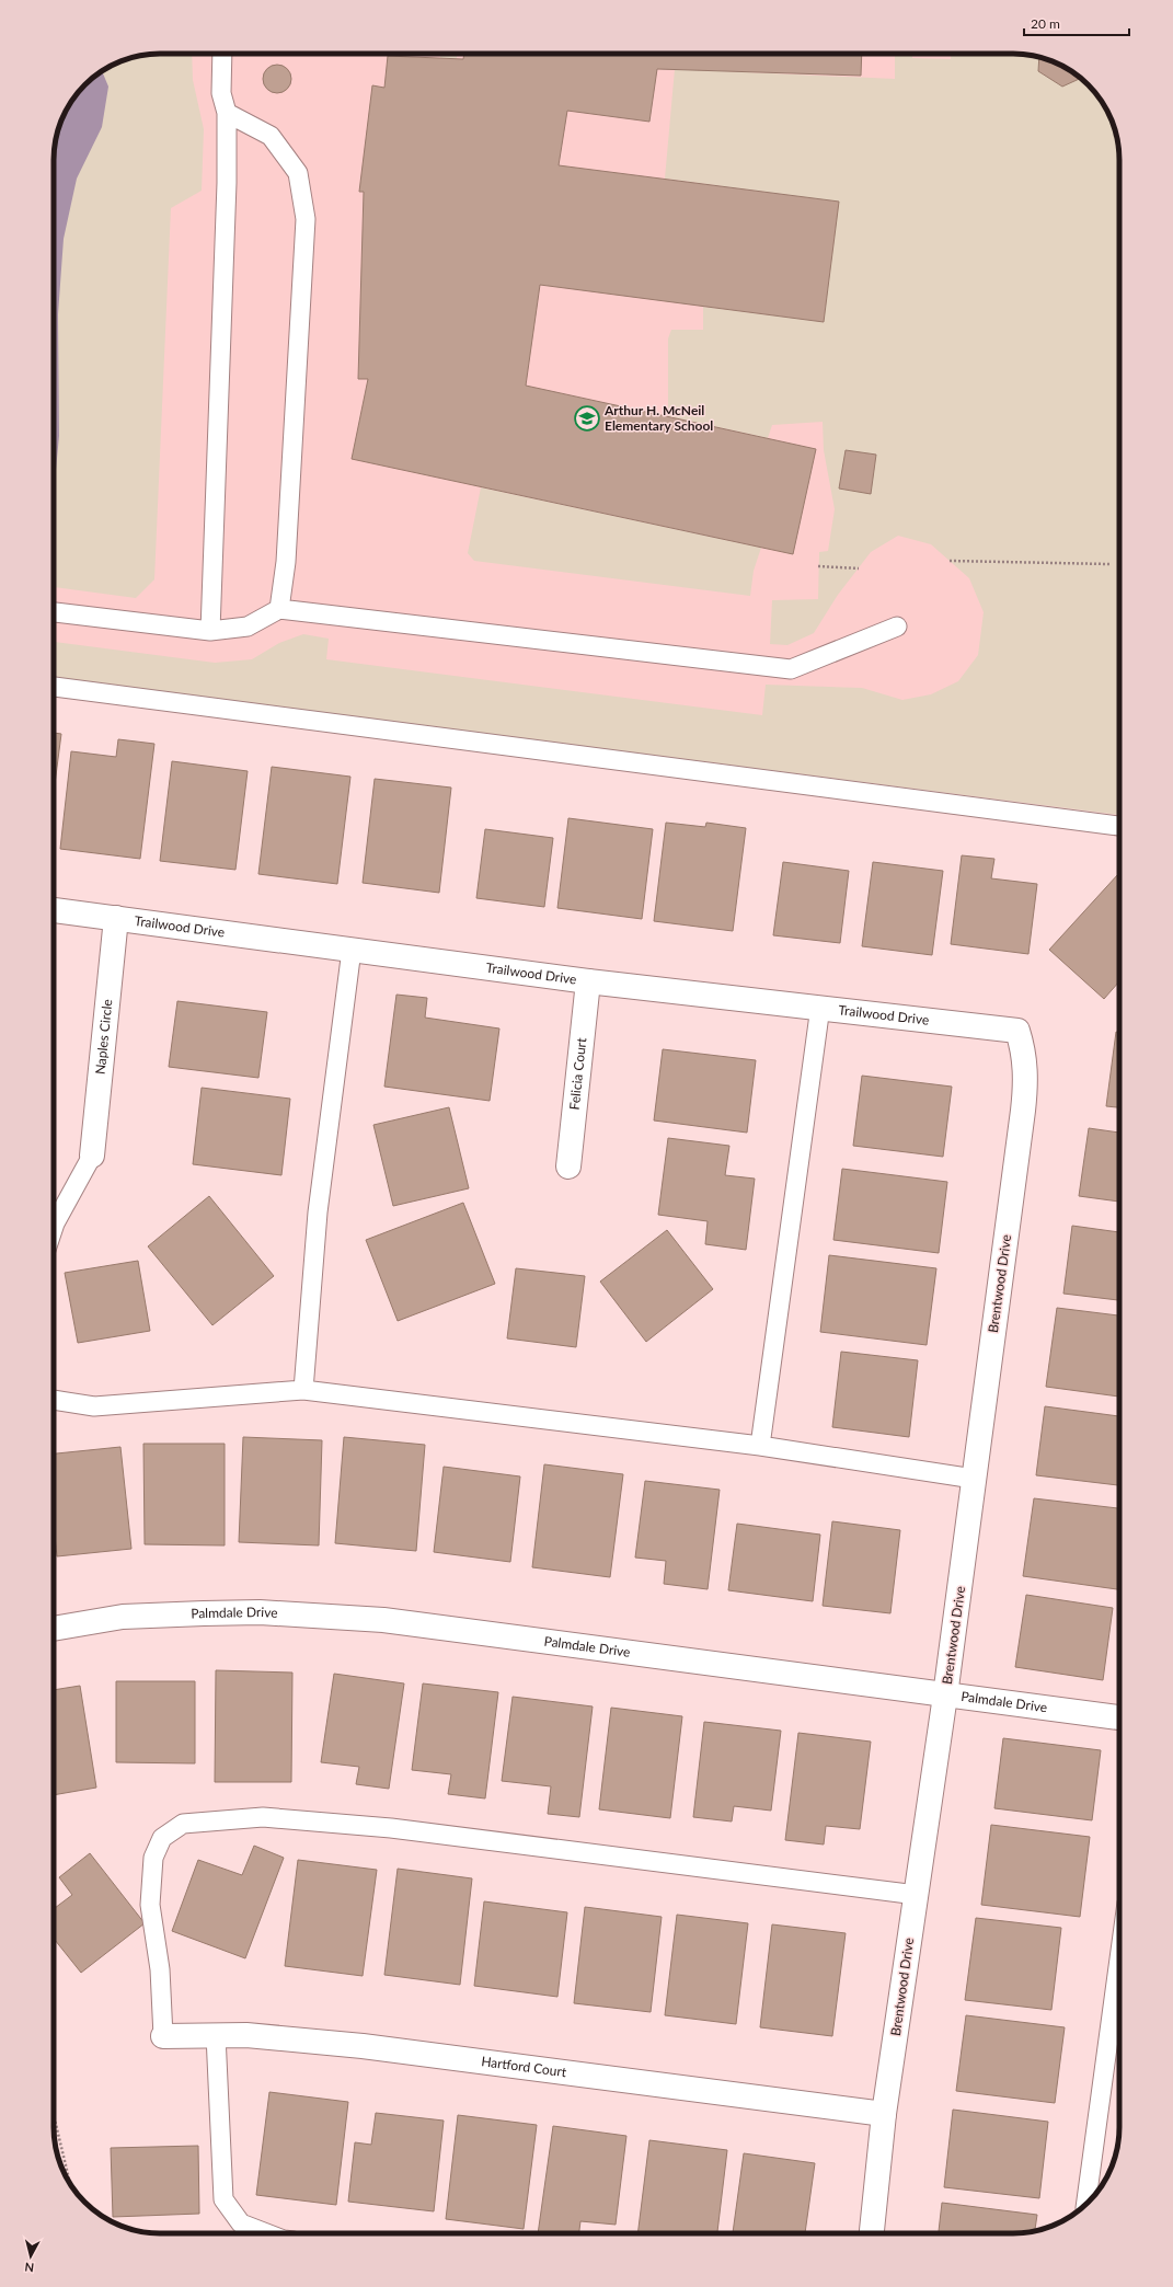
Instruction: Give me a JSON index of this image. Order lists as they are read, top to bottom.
{
  "streets": {
    "street": [
      "Trailwood Drive",
      "Naples Circle",
      "Felicia Court",
      "Brentwood Drive",
      "Palmdale Drive",
      "Hartford Court"
    ]
  },
  "crossings": [
    ["Trailwood Drive", "Naples Circle"],
    ["Trailwood Drive", "Felicia Court"],
    ["Trailwood Drive", "Brentwood Drive"],
    ["Brentwood Drive", "Palmdale Drive"],
    ["Brentwood Drive", "Hartford Court"]
  ],
  "places": {
    "school or university": ["Arthur H. McNeil Elementary School"]
  },
  "scale_bar": "20 m",
  "north": "bottom"
}
